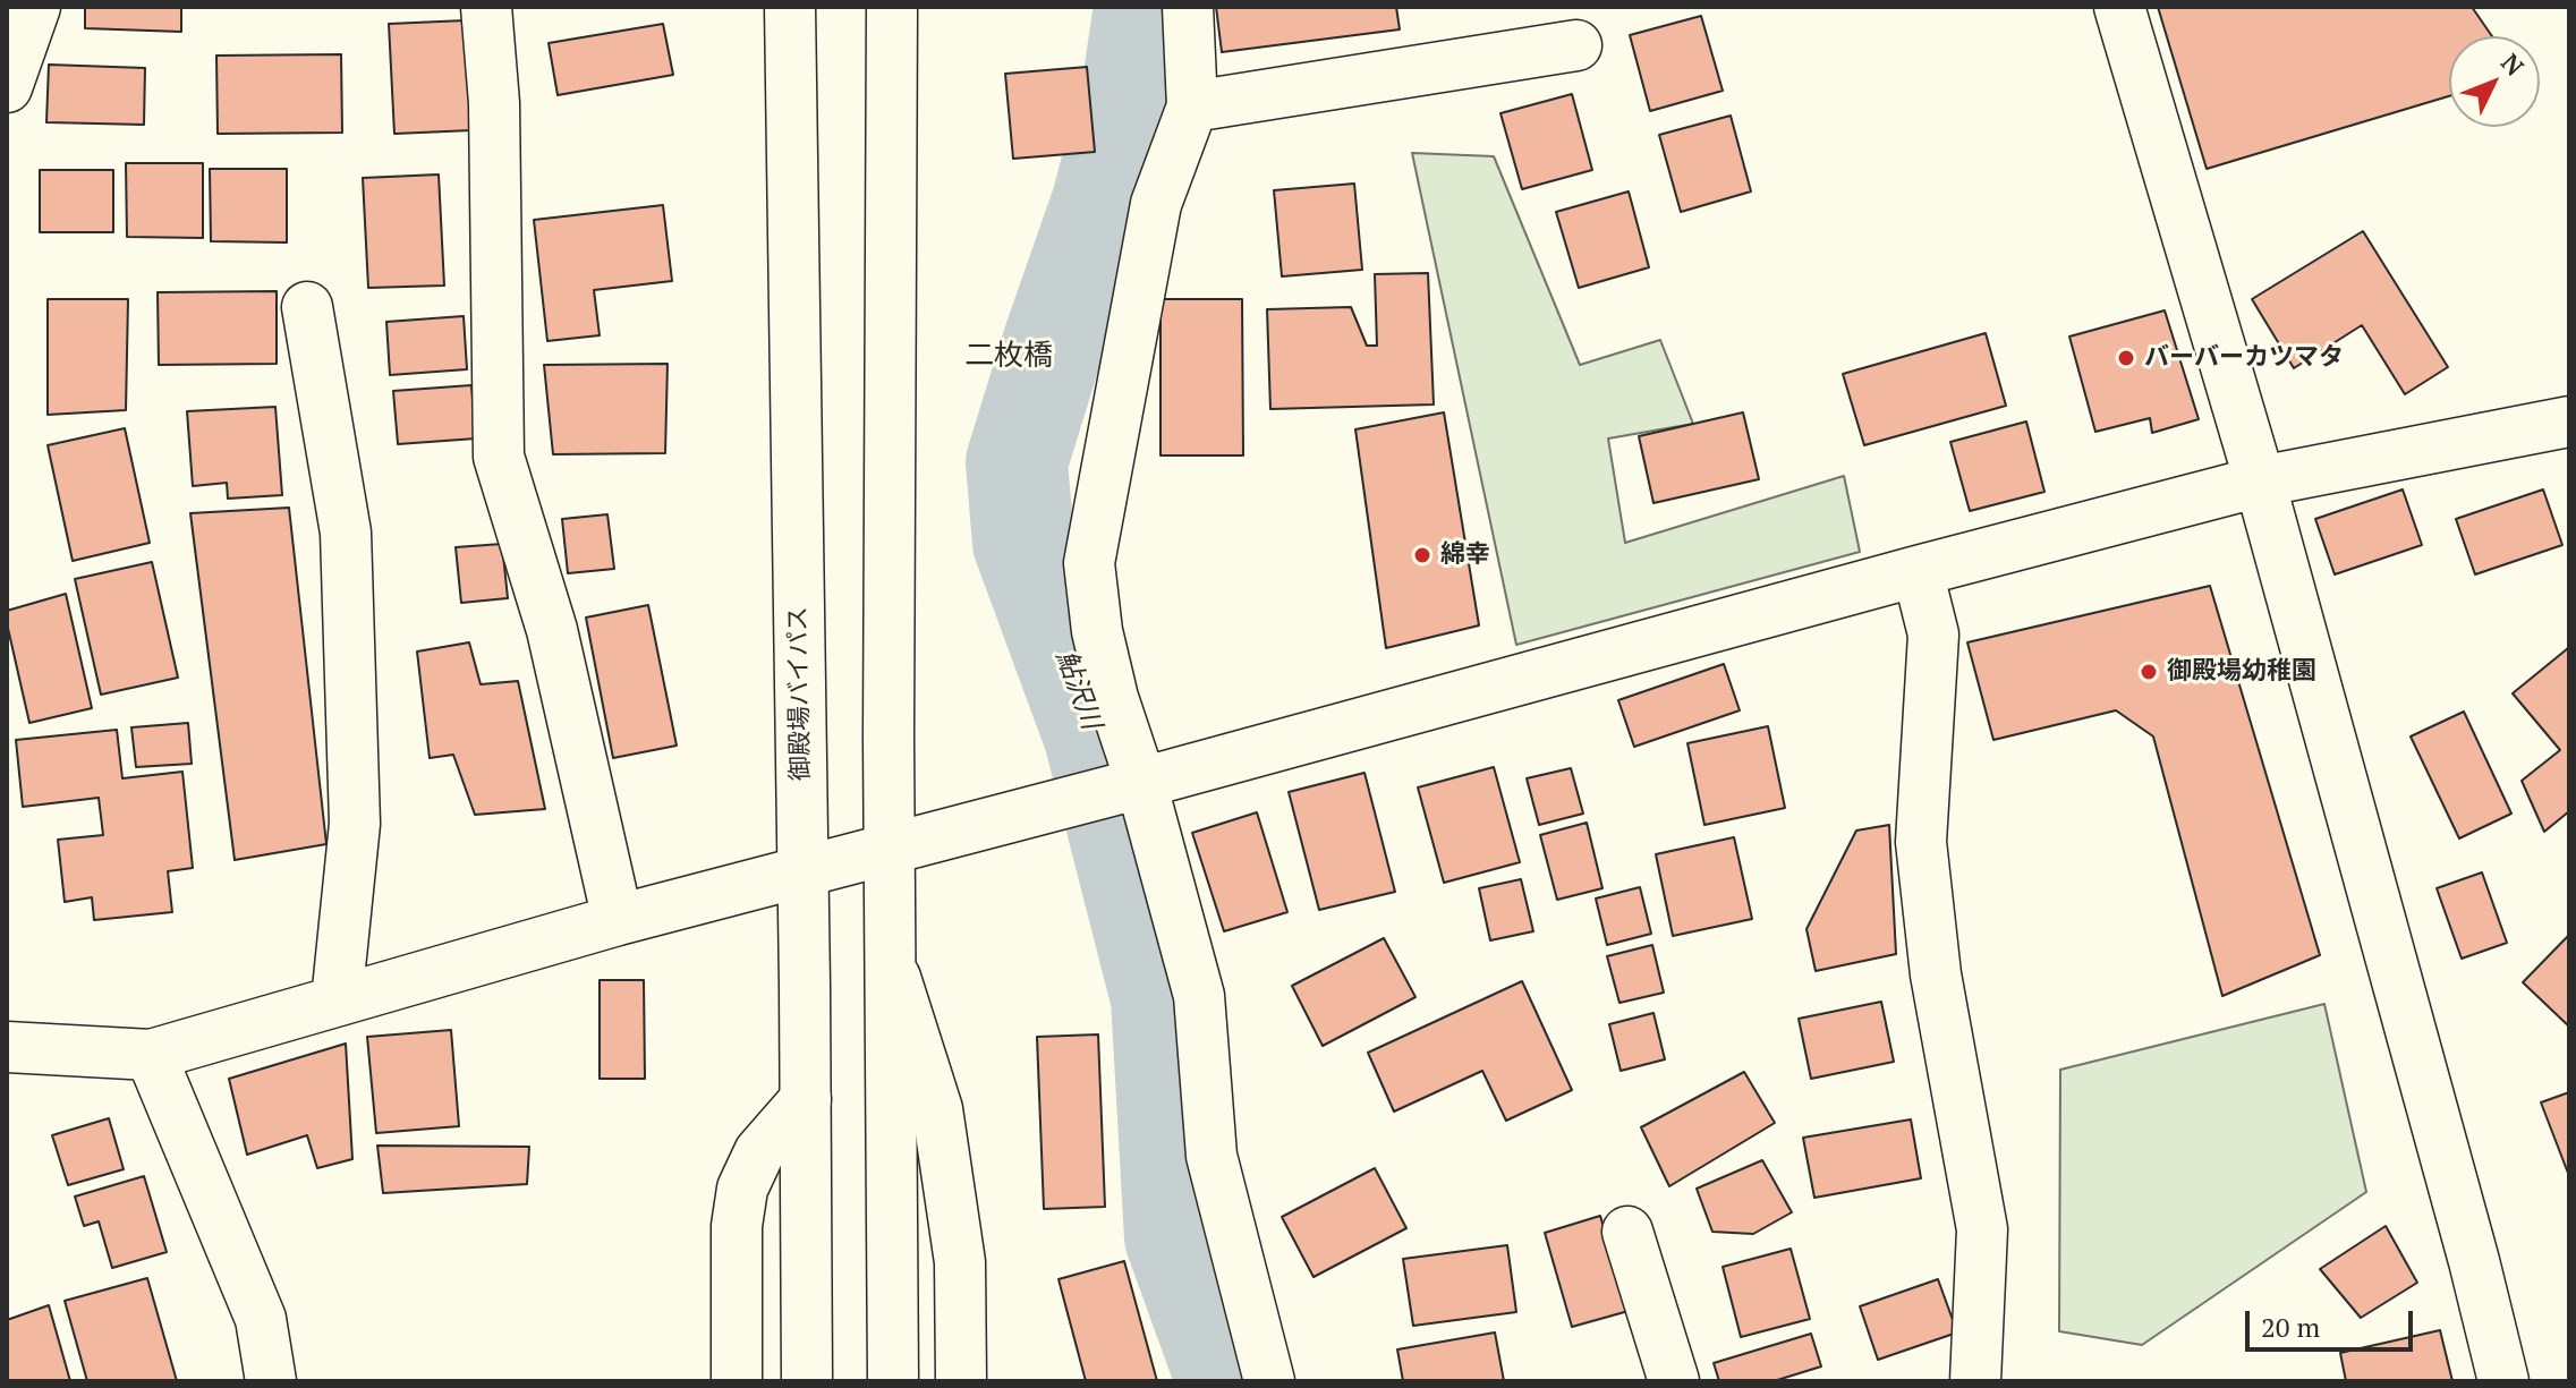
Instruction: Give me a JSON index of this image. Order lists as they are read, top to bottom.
{
  "streets": {
    "main road": ["御殿場バイパス"]
  },
  "districts": ["二枚橋"],
  "water": ["鮎沢川"],
  "places": ["バーバーカツマタ", "綿幸", "御殿場幼稚園"],
  "scale_bar": "20 m",
  "north": "top right"
}
